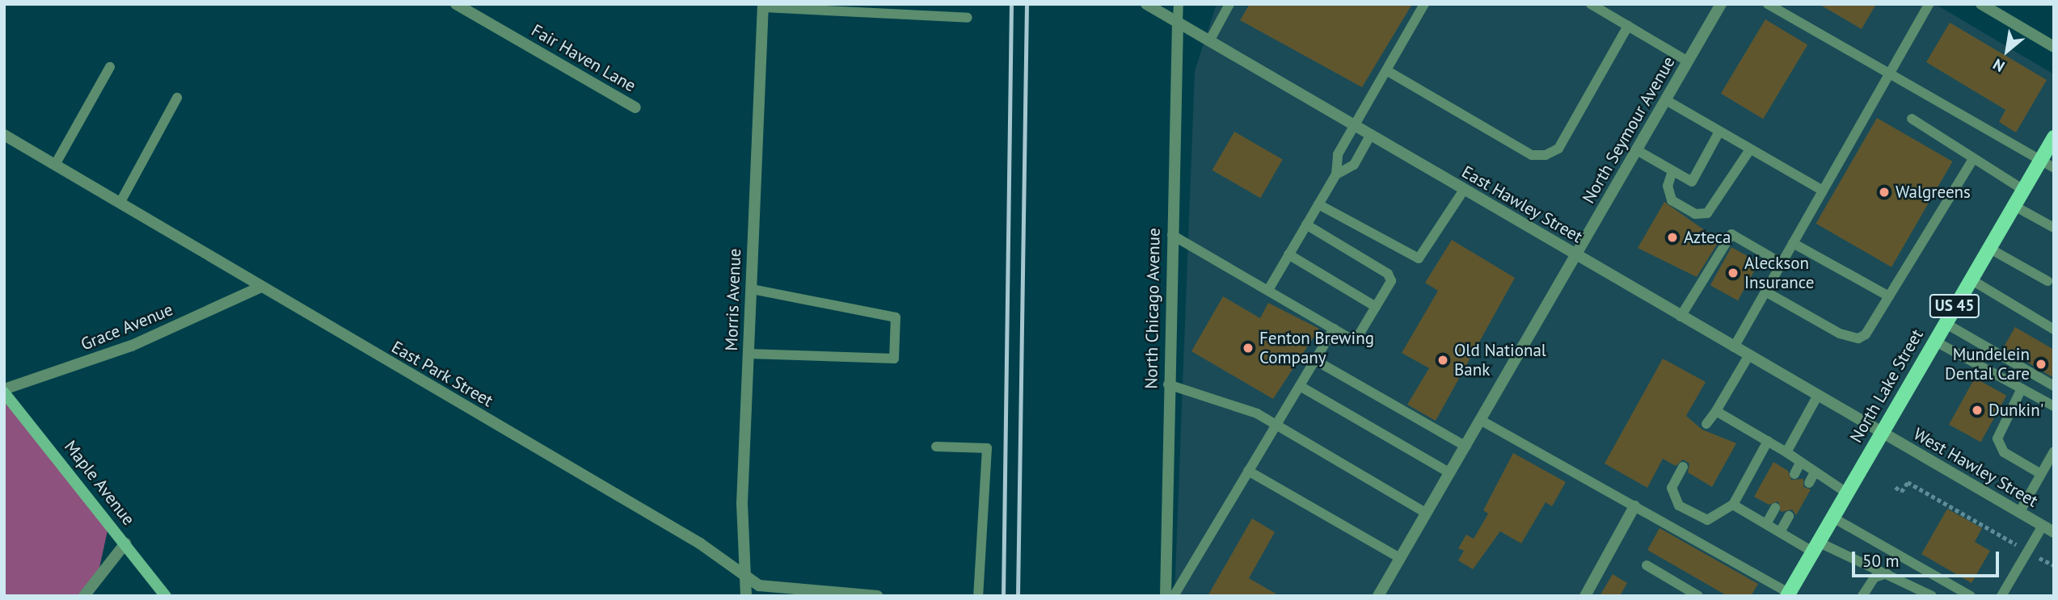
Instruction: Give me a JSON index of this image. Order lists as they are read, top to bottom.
{
  "streets": {
    "main road": ["US 45", "North Lake Street", "Maple Avenue"],
    "street": [
      "Fair Haven Lane",
      "North Seymour Avenue",
      "East Hawley Street",
      "Morris Avenue",
      "North Chicago Avenue",
      "Grace Avenue",
      "East Park Street",
      "West Hawley Street"
    ]
  },
  "crossings": [
    ["North Seymour Avenue", "East Hawley Street"],
    ["East Hawley Street", "North Chicago Avenue"],
    ["East Hawley Street", "North Lake Street"],
    ["East Hawley Street", "West Hawley Street"],
    ["Morris Avenue", "East Park Street"],
    ["Grace Avenue", "East Park Street"],
    ["Grace Avenue", "Maple Avenue"],
    ["North Lake Street", "West Hawley Street"]
  ],
  "places": [
    "Walgreens",
    "Azteca",
    "Aleckson Insurance",
    "Fenton Brewing Company",
    "Old National Bank",
    "Mundelein Dental Care",
    "Dunkin'"
  ],
  "scale_bar": "50 m",
  "north": "bottom left"
}
